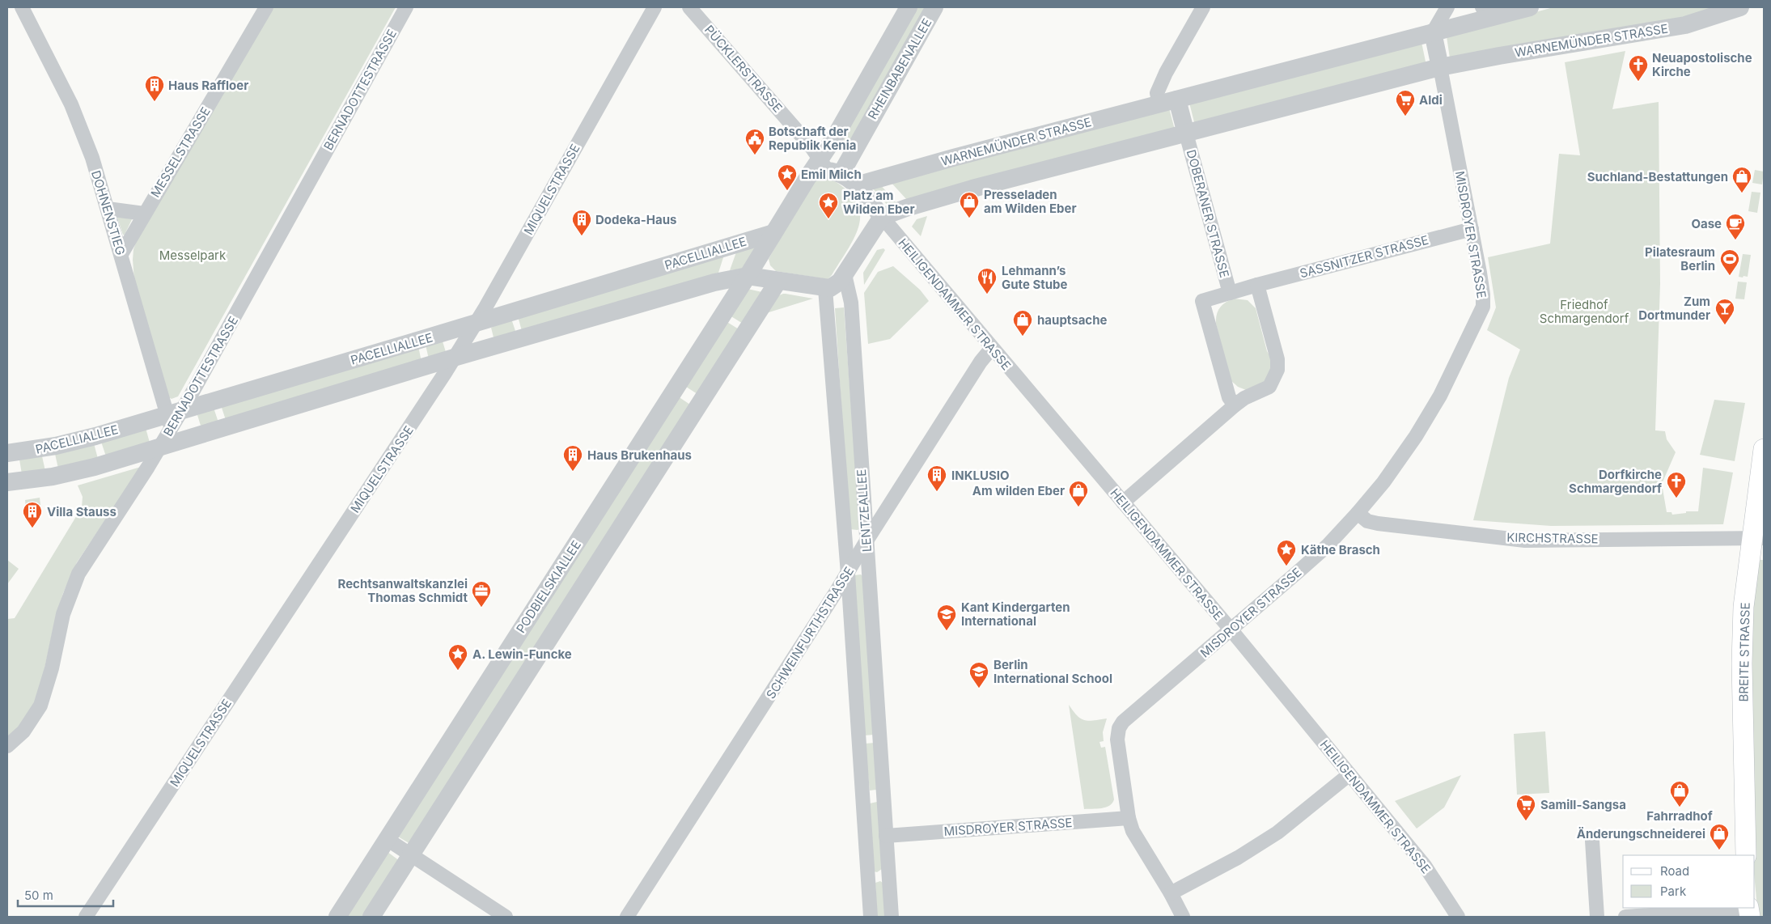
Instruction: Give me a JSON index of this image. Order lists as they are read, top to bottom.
{
  "streets": {
    "main road": ["BREITE STRASSE"],
    "street": [
      "WARNEMÜNDER STRASSE",
      "PÜCKLERSTRASSE",
      "RHEINBABENALLEE",
      "BERNADOTTESTRASSE",
      "MESSELSTRASSE",
      "MIQUELSTRASSE",
      "DOHNENSTIEG",
      "DOBERANER STRASSE",
      "MISDROYER STRASSE",
      "PACELLIALLEE",
      "SASSNITZER STRASSE",
      "HEILIGENDAMMER STRASSE",
      "LENTZEALLEE",
      "KIRCHSTRASSE",
      "PODBIELSKIALLEE",
      "SCHWEINFURTHSTRASSE"
    ]
  },
  "crossings": [
    ["WARNEMÜNDER STRASSE", "DOBERANER STRASSE"],
    ["WARNEMÜNDER STRASSE", "MISDROYER STRASSE"],
    ["WARNEMÜNDER STRASSE", "HEILIGENDAMMER STRASSE"],
    ["PÜCKLERSTRASSE", "RHEINBABENALLEE"],
    ["RHEINBABENALLEE", "PACELLIALLEE"],
    ["BERNADOTTESTRASSE", "DOHNENSTIEG"],
    ["BERNADOTTESTRASSE", "PACELLIALLEE"],
    ["MESSELSTRASSE", "DOHNENSTIEG"],
    ["MIQUELSTRASSE", "PACELLIALLEE"],
    ["DOHNENSTIEG", "PACELLIALLEE"],
    ["DOBERANER STRASSE", "SASSNITZER STRASSE"],
    ["MISDROYER STRASSE", "SASSNITZER STRASSE"],
    ["MISDROYER STRASSE", "HEILIGENDAMMER STRASSE"],
    ["MISDROYER STRASSE", "LENTZEALLEE"],
    ["MISDROYER STRASSE", "KIRCHSTRASSE"],
    ["HEILIGENDAMMER STRASSE", "SCHWEINFURTHSTRASSE"],
    ["LENTZEALLEE", "SCHWEINFURTHSTRASSE"],
    ["KIRCHSTRASSE", "BREITE STRASSE"]
  ],
  "parks": ["Messelpark", "Friedhof Schmargendorf"],
  "places": {
    "church": ["Neuapostolische Kirche", "Dorfkirche Schmargendorf"],
    "building": [
      "Haus Raffloer",
      "Dodeka-Haus",
      "Haus Brukenhaus",
      "INKLUSIO",
      "Villa Stauss"
    ],
    "supermarket": ["Aldi", "Samill-Sangsa"],
    "public building": ["Botschaft der Republik Kenia"],
    "place": [
      "Emil Milch",
      "Platz am Wilden Eber",
      "Käthe Brasch",
      "A. Lewin-Funcke"
    ],
    "shop": [
      "Suchland-Bestattungen",
      "Presseladen am Wilden Eber",
      "hauptsache",
      "Am wilden Eber",
      "Fahrradhof",
      "Änderungschneiderei"
    ],
    "cafe": ["Oase"],
    "sports": ["Pilatesraum Berlin"],
    "restaurant": ["Lehmann’s Gute Stube"],
    "bar": ["Zum Dortmunder"],
    "office": ["Rechtsanwaltskanzlei Thomas Schmidt"],
    "school or university": ["Kant Kindergarten International", "Berlin International School"]
  },
  "legend": ["Road", "Park"],
  "scale_bar": "50 m"
}
